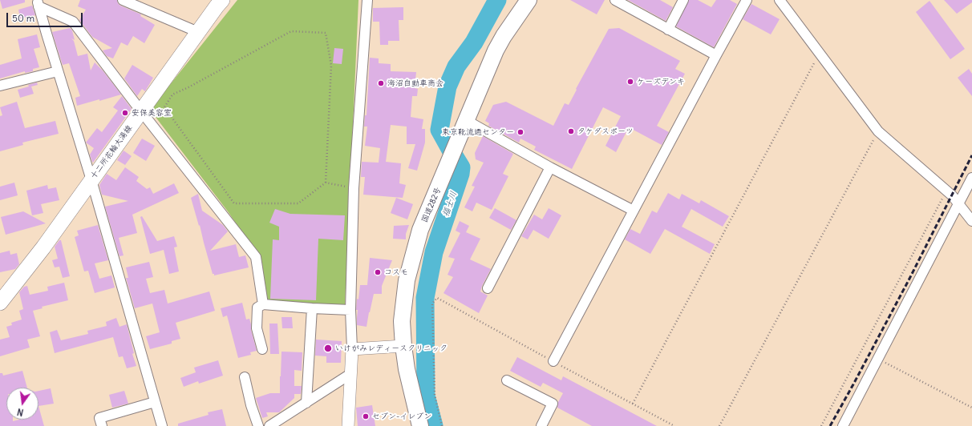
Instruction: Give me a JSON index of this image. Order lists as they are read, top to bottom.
{
  "streets": {
    "highway": ["国道282号"],
    "main road": ["十二所花輪大湯線"]
  },
  "water": ["福士川"],
  "places": [
    "ケーズデンキ",
    "海沼自動車商会",
    "安保美容室",
    "タケダスポーツ",
    "東京靴流通センター",
    "コスモ",
    "いけがみレディースクリニック",
    "セブン-イレブン"
  ],
  "scale_bar": "50 m",
  "north": "bottom"
}
